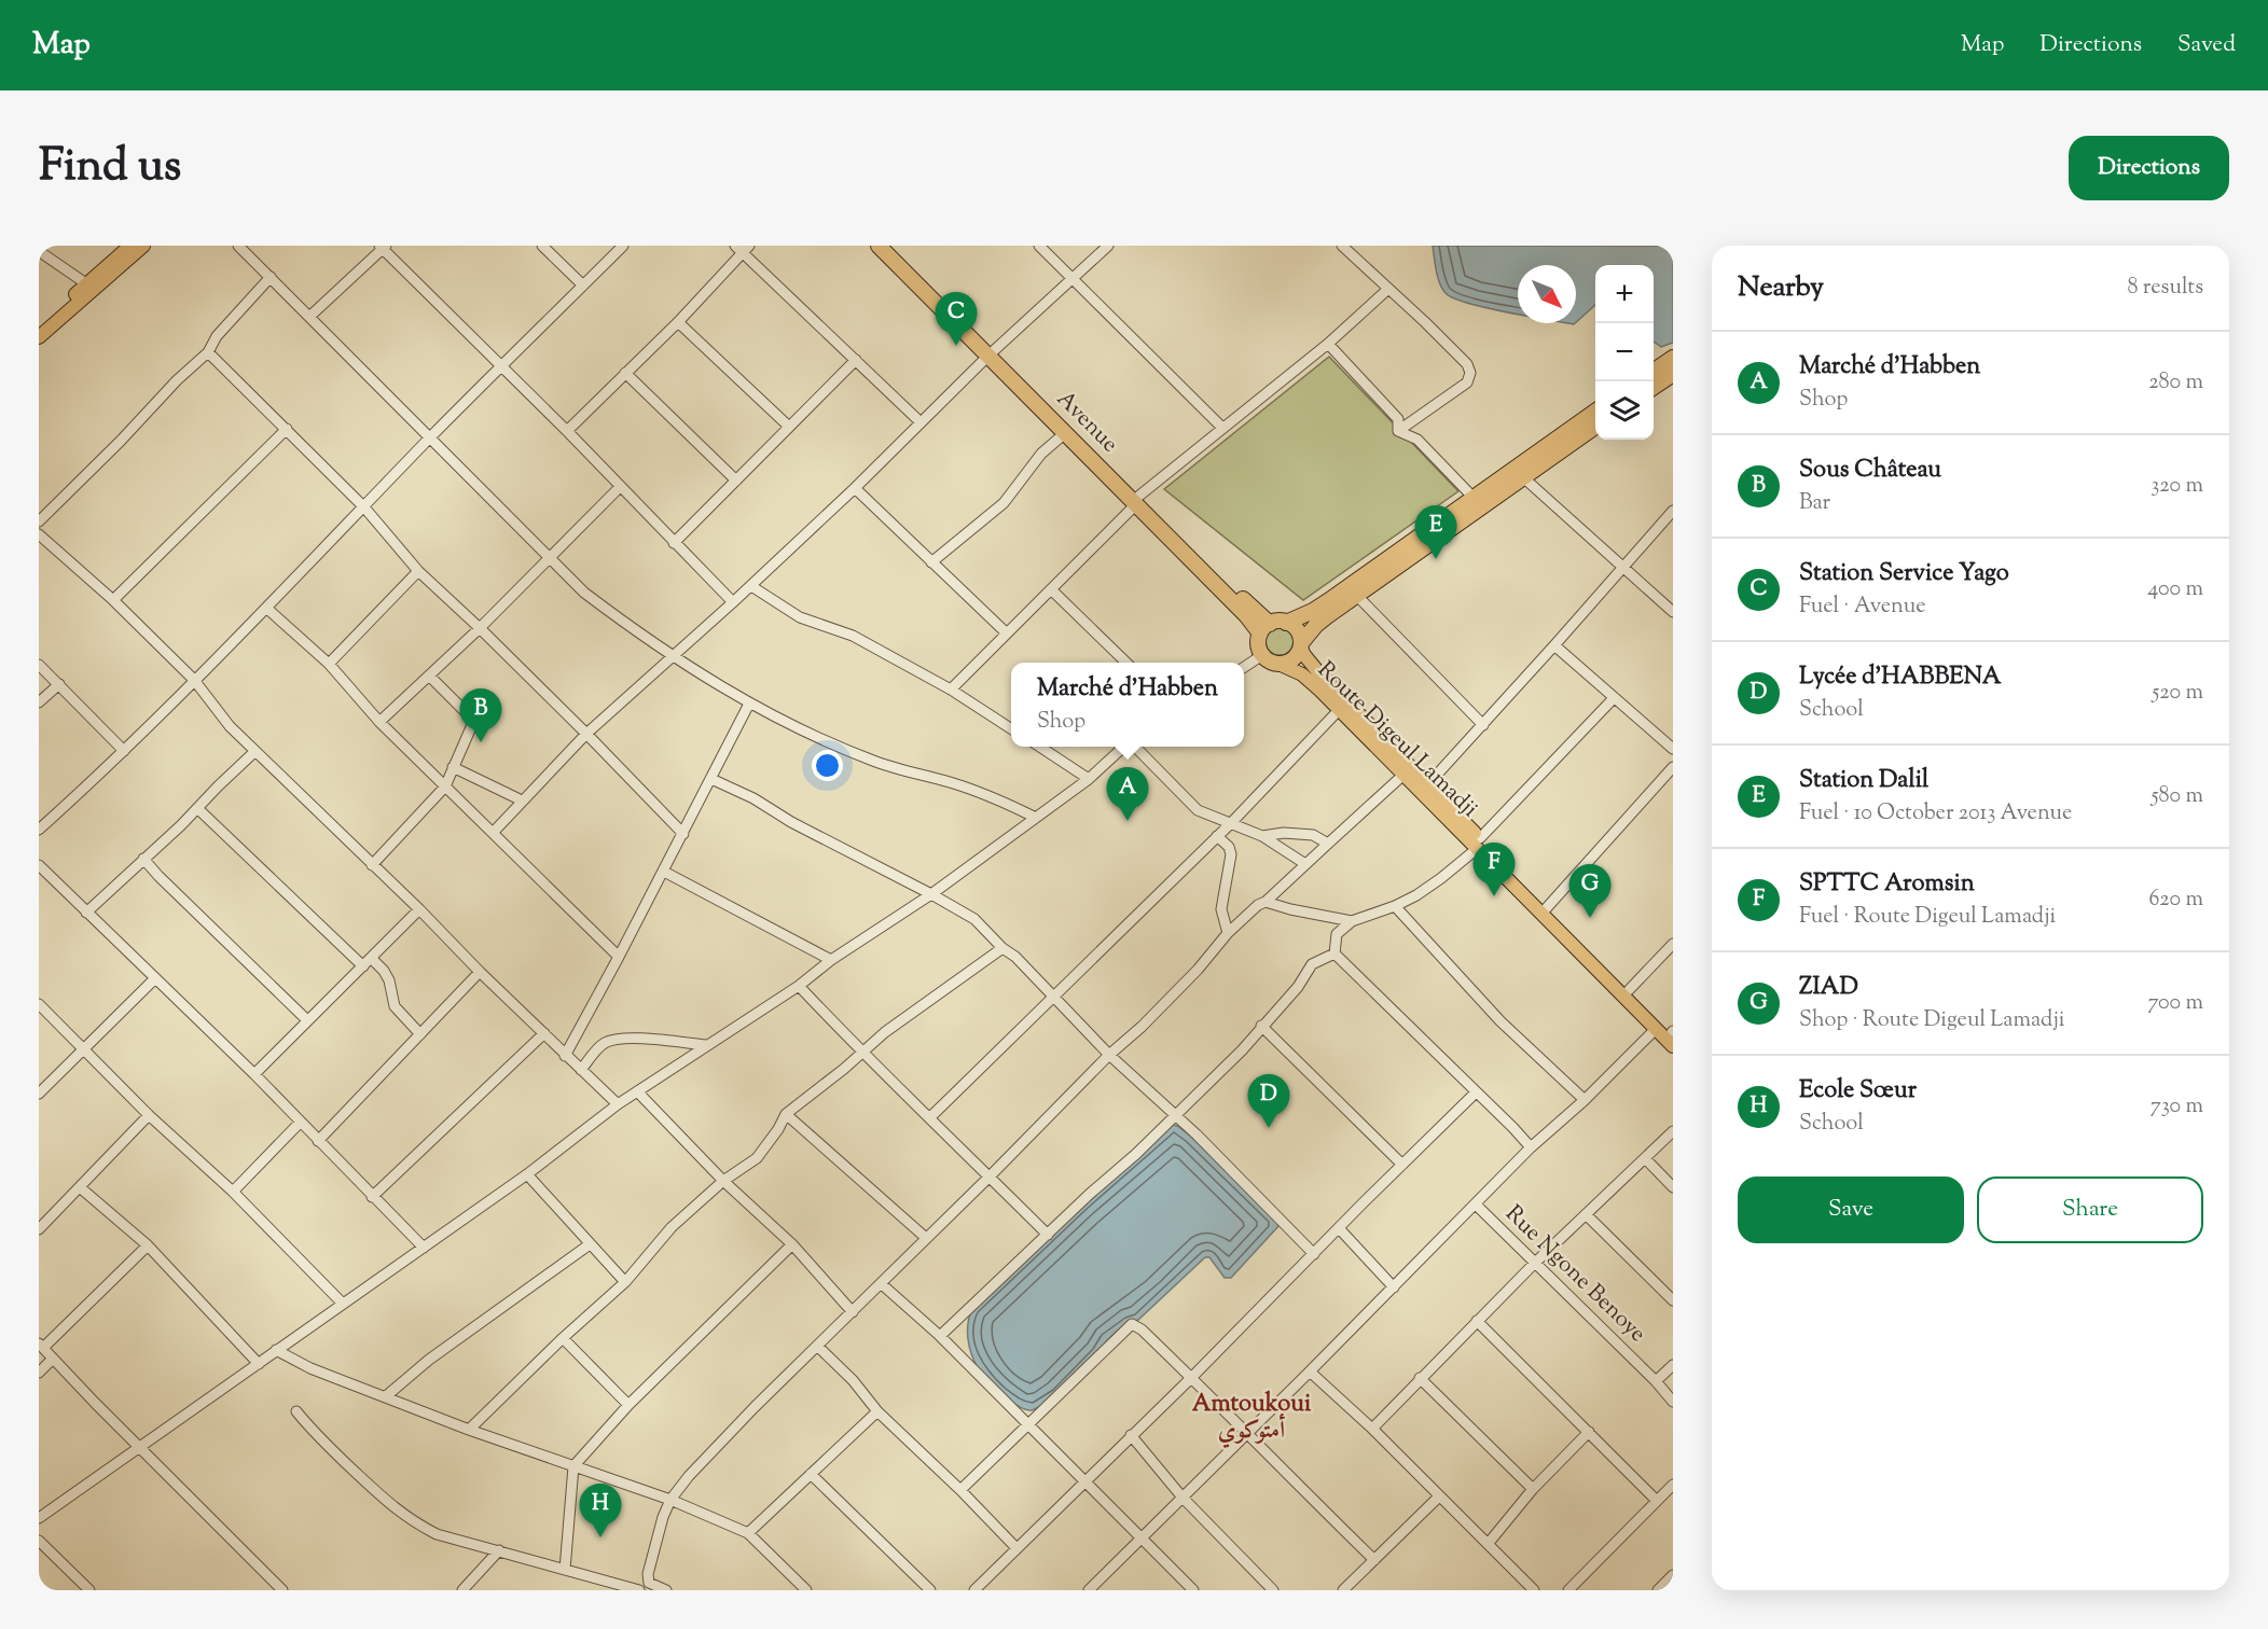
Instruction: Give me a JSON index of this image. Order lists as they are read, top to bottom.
{
  "streets": {
    "highway": ["Avenue"],
    "main road": ["Route Digeul Lamadji"],
    "street": ["Rue Ngone Benoye"]
  },
  "districts": ["Amtoukoui أمتوكوي"],
  "north": "bottom right",
  "page": {
    "header": "Map",
    "nav": ["Map", "Directions", "Saved"],
    "title": "Find us",
    "buttons": [
      "Directions",
      ["Save", "Share"]
    ],
    "heading": ["Nearby", "8 results"],
    "map_buttons": ["+", "−"],
    "pins": [
      "C",
      "E",
      "B",
      "A",
      "F",
      "G",
      "D",
      "H"
    ],
    "list": [
      {
        "mark": "A",
        "name": "Marché d'Habben",
        "note": "Shop",
        "value": "280 m"
      },
      {
        "mark": "B",
        "name": "Sous Château",
        "note": "Bar",
        "value": "320 m"
      },
      {
        "mark": "C",
        "name": "Station Service Yago",
        "note": "Fuel · Avenue",
        "value": "400 m"
      },
      {
        "mark": "D",
        "name": "Lycée d'HABBENA",
        "note": "School",
        "value": "520 m"
      },
      {
        "mark": "E",
        "name": "Station Dalil",
        "note": "Fuel · 10 October 2013 Avenue",
        "value": "580 m"
      },
      {
        "mark": "F",
        "name": "SPTTC Aromsin",
        "note": "Fuel · Route Digeul Lamadji",
        "value": "620 m"
      },
      {
        "mark": "G",
        "name": "ZIAD",
        "note": "Shop · Route Digeul Lamadji",
        "value": "700 m"
      },
      {
        "mark": "H",
        "name": "Ecole Sœur",
        "note": "School",
        "value": "730 m"
      }
    ],
    "popup": ["Marché d'Habben", "Shop"]
  }
}
